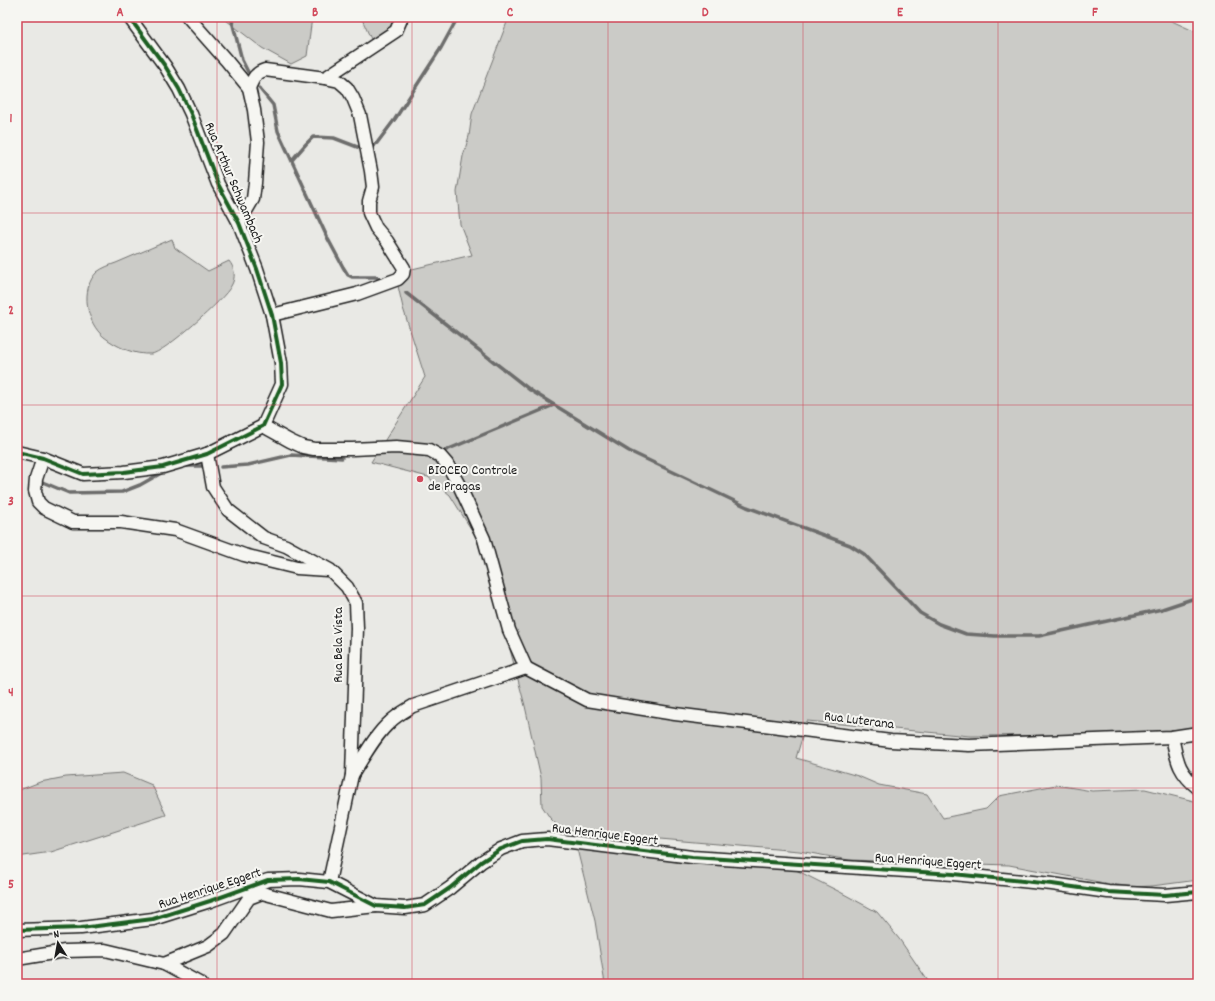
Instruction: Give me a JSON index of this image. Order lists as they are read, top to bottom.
{
  "streets": {
    "street": [
      "Rua Arthur Schwambach",
      "Rua Bela Vista",
      "Rua Luterana",
      "Rua Henrique Eggert"
    ]
  },
  "crossings": [
    ["Rua Bela Vista", "Rua Henrique Eggert"]
  ],
  "places": ["BIOCEO Controle de Pragas"],
  "north": "top",
  "grid": {
    "columns": [
      "A",
      "B",
      "C",
      "D",
      "E",
      "F"
    ],
    "rows": [
      "1",
      "2",
      "3",
      "4",
      "5"
    ]
  }
}
